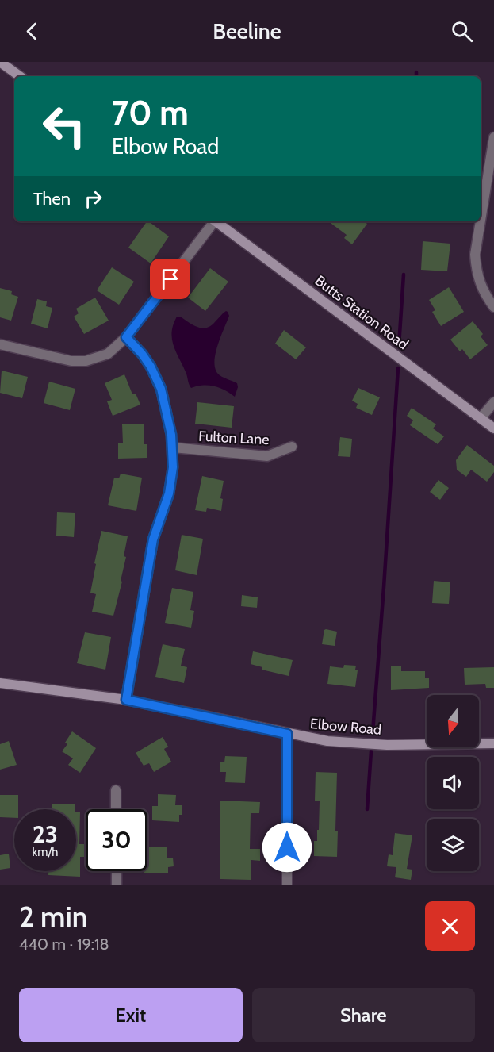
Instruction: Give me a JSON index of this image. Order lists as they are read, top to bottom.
{
  "streets": {
    "street": ["Butts Station Road", "Fulton Lane", "Elbow Road"]
  },
  "north": "bottom",
  "page": {
    "header": "Beeline",
    "turn": ["70 m", "Elbow Road"],
    "then": "Then",
    "speed": "23 km/h",
    "limit": "30",
    "heading": ["2 min", "440 m · 19:18"],
    "buttons": ["Exit", "Share"]
  }
}
